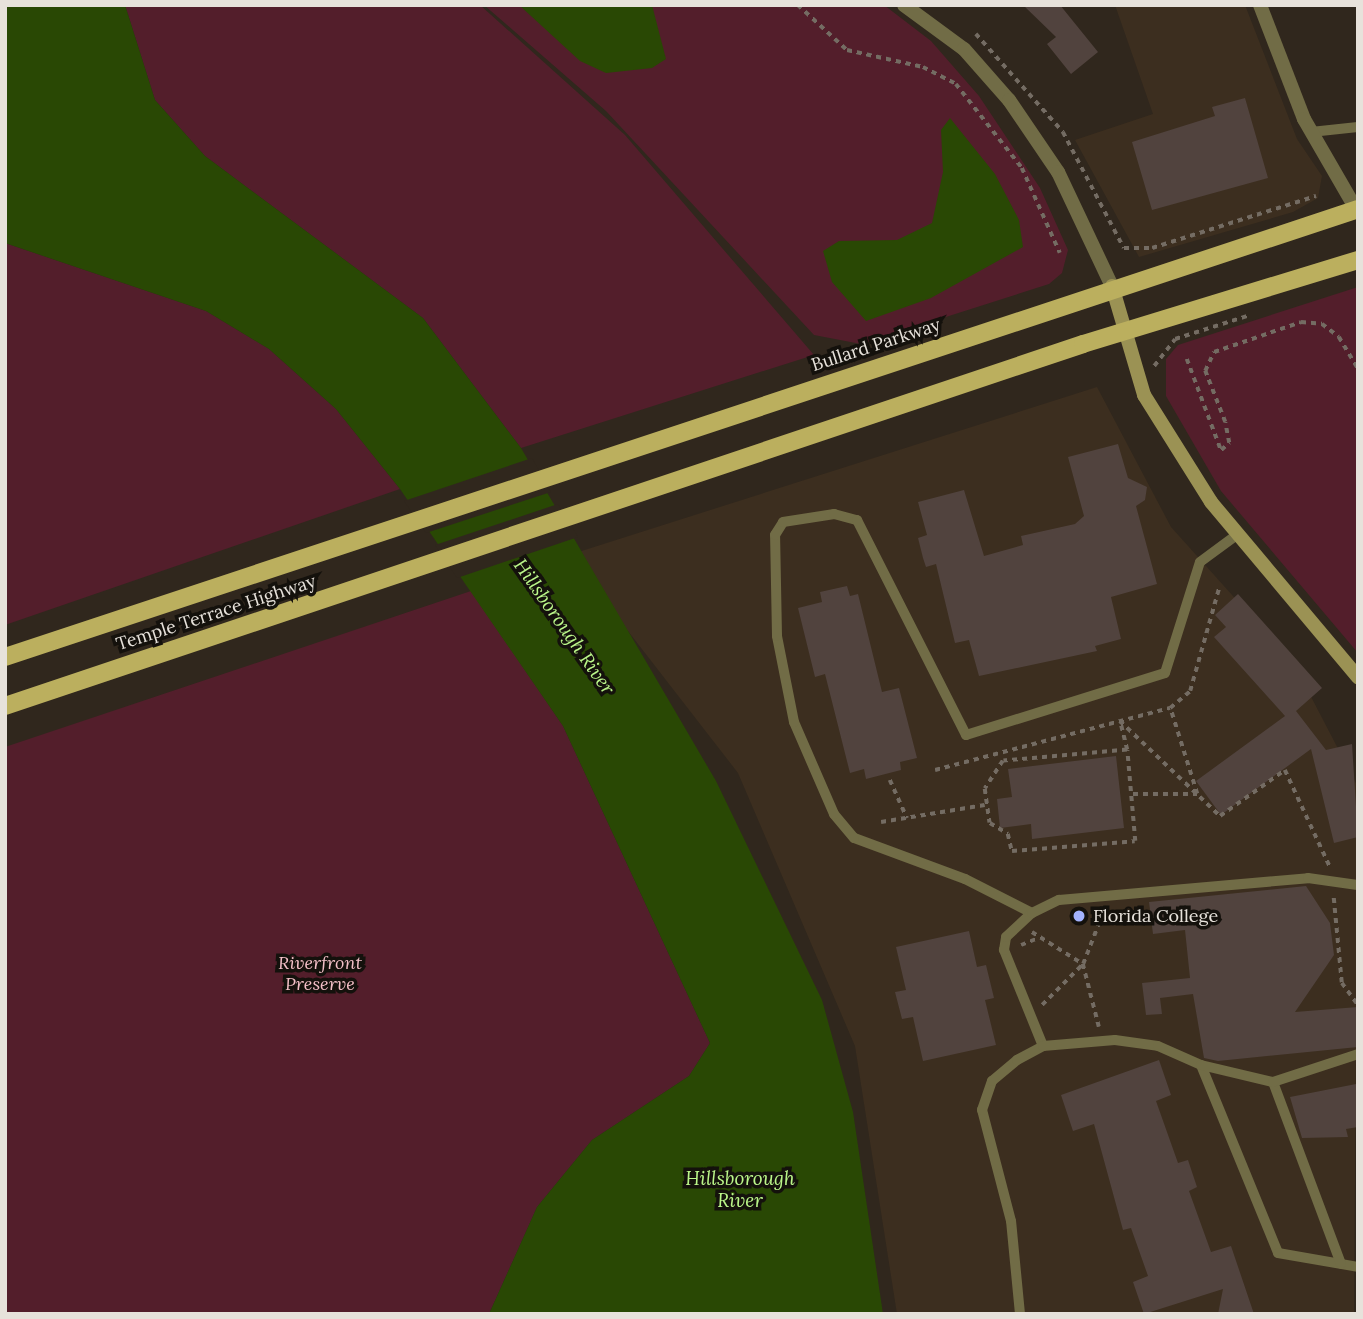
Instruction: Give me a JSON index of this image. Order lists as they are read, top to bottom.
{
  "streets": {
    "main road": ["Bullard Parkway", "Temple Terrace Highway"]
  },
  "crossings": [
    ["Bullard Parkway", "Temple Terrace Highway"]
  ],
  "water": ["Hillsborough River"],
  "parks": ["Riverfront Preserve"],
  "places": ["Florida College"]
}
